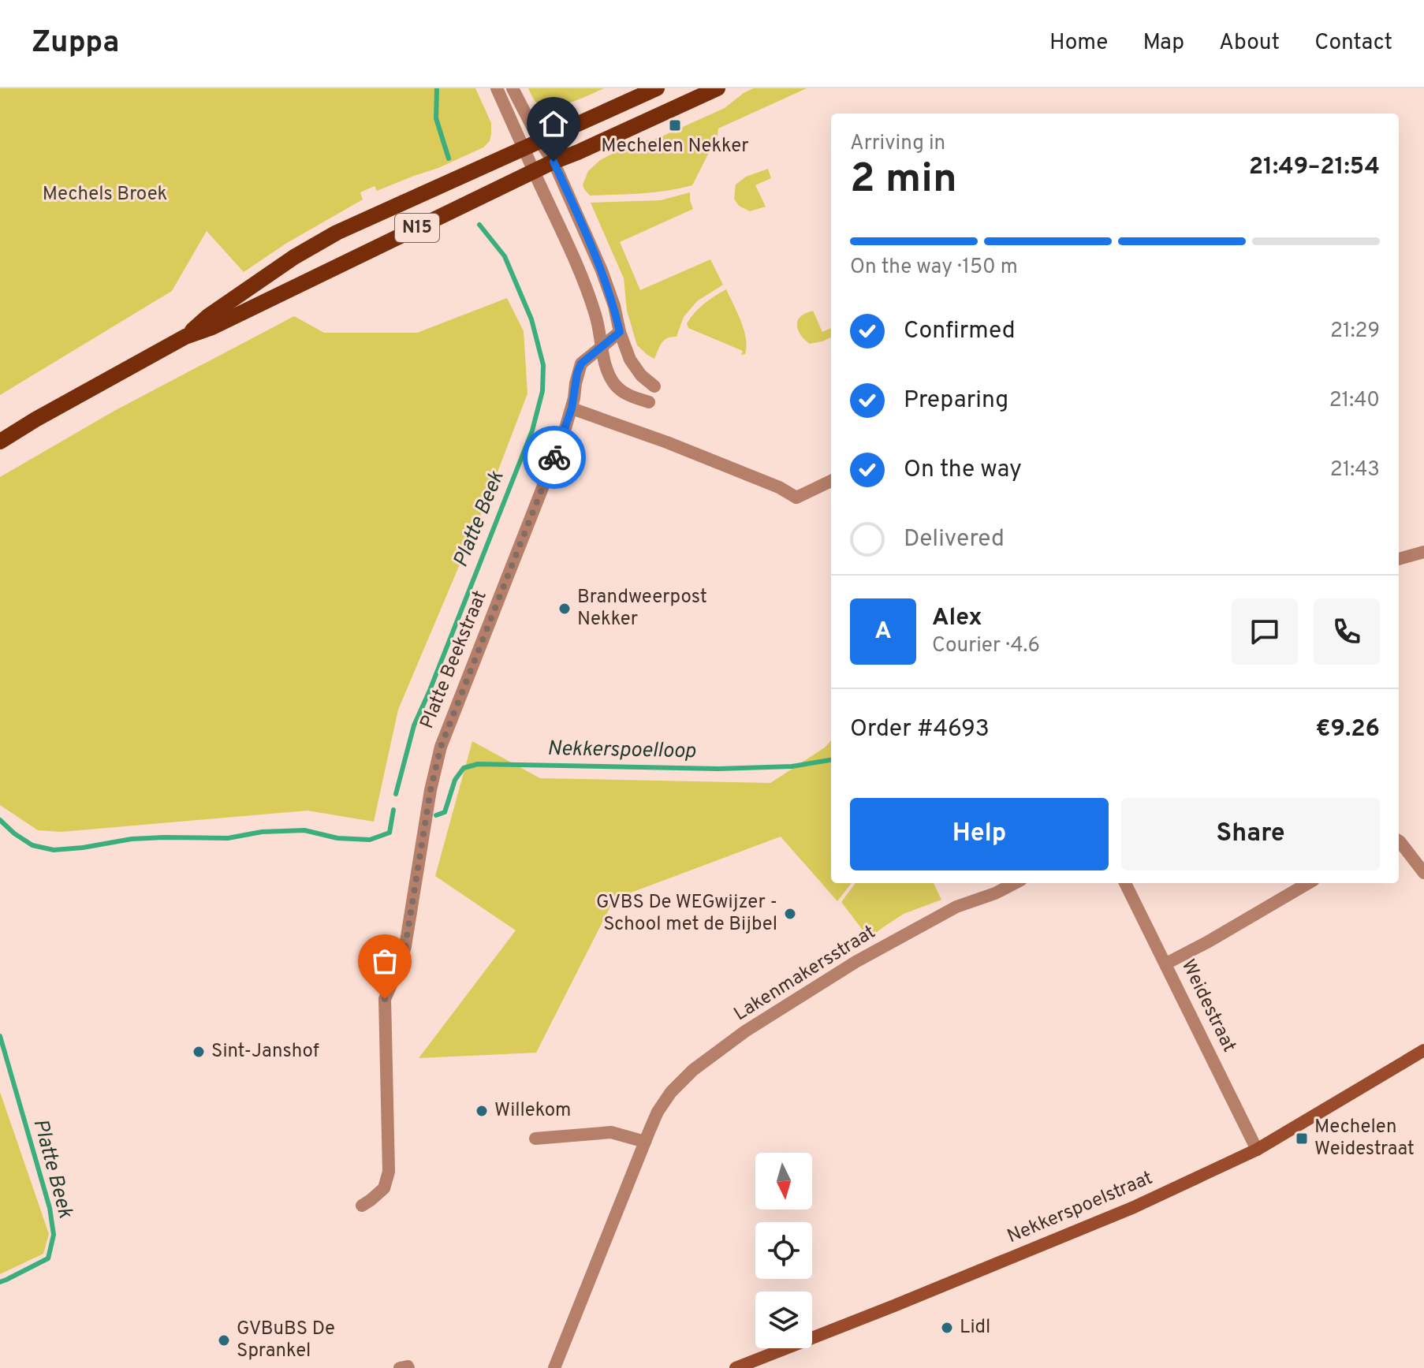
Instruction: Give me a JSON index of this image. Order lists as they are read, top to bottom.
{
  "streets": {
    "main road": ["N15", "Nekkerspoelstraat"],
    "street": ["Platte Beekstraat", "Lakenmakersstraat", "Weidestraat"]
  },
  "crossings": [
    ["Weidestraat", "Nekkerspoelstraat"]
  ],
  "water": ["Platte Beek", "Nekkerspoelloop"],
  "parks": ["Mechels Broek"],
  "places": {
    "transit": ["Mechelen Nekker", "Mechelen Weidestraat"],
    "other": [
      "Brandweerpost Nekker",
      "GVBS De WEGwijzer - School met de Bijbel",
      "Sint-Janshof",
      "Willekom",
      "Lidl",
      "GVBuBS De Sprankel"
    ]
  },
  "north": "bottom",
  "page": {
    "header": "Zuppa",
    "nav": [
      "Home",
      "Map",
      "About",
      "Contact"
    ],
    "heading": ["2 min", "Arriving in", "21:49–21:54"],
    "panel": [
      "Alex",
      "Courier · 4.6",
      "Order #4693",
      "€9.26"
    ],
    "bar": "On the way · 150 m",
    "list": [
      ["Confirmed", "21:29"],
      ["Preparing", "21:40"],
      ["On the way", "21:43"],
      "Delivered"
    ],
    "round": "A",
    "buttons": ["Help", "Share"]
  }
}
